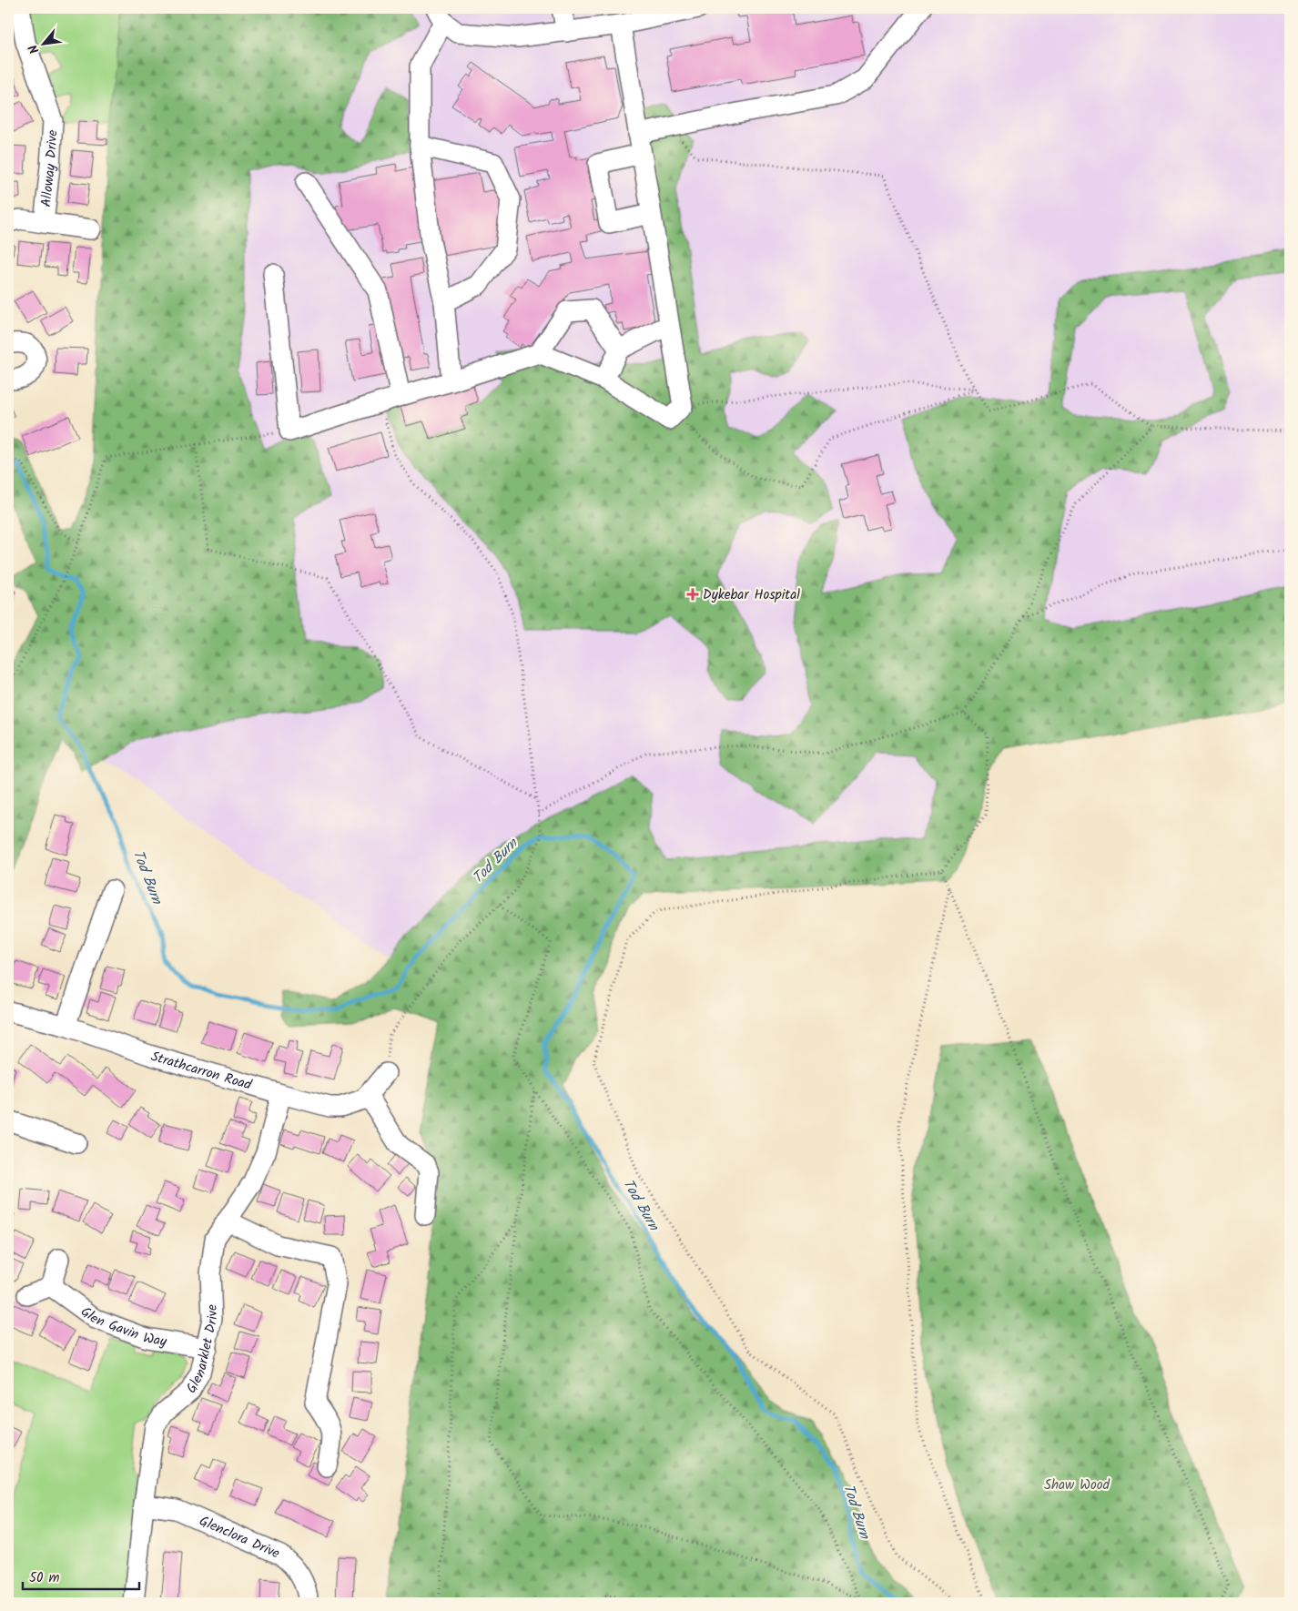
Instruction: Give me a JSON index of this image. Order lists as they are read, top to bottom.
{
  "streets": {
    "street": [
      "Alloway Drive",
      "Strathcarron Road",
      "Glen Gavin Way",
      "Glenarklet Drive",
      "Glenclora Drive"
    ]
  },
  "crossings": [
    ["Strathcarron Road", "Glenarklet Drive"],
    ["Glen Gavin Way", "Glenarklet Drive"],
    ["Glenarklet Drive", "Glenclora Drive"]
  ],
  "water": ["Tod Burn"],
  "parks": ["Shaw Wood"],
  "places": {
    "health": ["Dykebar Hospital"]
  },
  "scale_bar": "50 m",
  "north": "bottom left"
}
